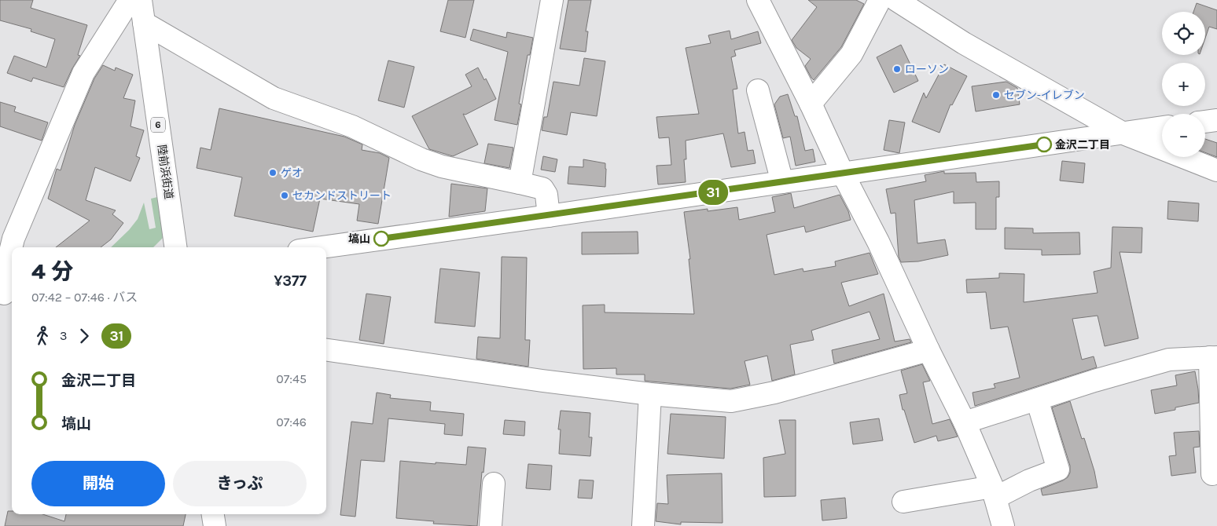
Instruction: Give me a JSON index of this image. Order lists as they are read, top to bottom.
{
  "streets": {
    "main road": ["6", "陸前浜街道"]
  },
  "places": [
    "ローソン",
    "セブン-イレブン",
    "金沢二丁目",
    "ゲオ",
    "セカンドストリート",
    "塙山"
  ],
  "lines": ["bus line 31"],
  "page": {
    "on_map": "31",
    "map_buttons": ["+", "−"],
    "heading": ["4 分", "07:42 – 07:46 · バス", "¥377"],
    "legs": ["3", "31"],
    "list": [
      {
        "name": "金沢二丁目",
        "value": "07:45"
      },
      {
        "name": "塙山",
        "value": "07:46"
      }
    ],
    "buttons": ["開始", "きっぷ"]
  }
}
